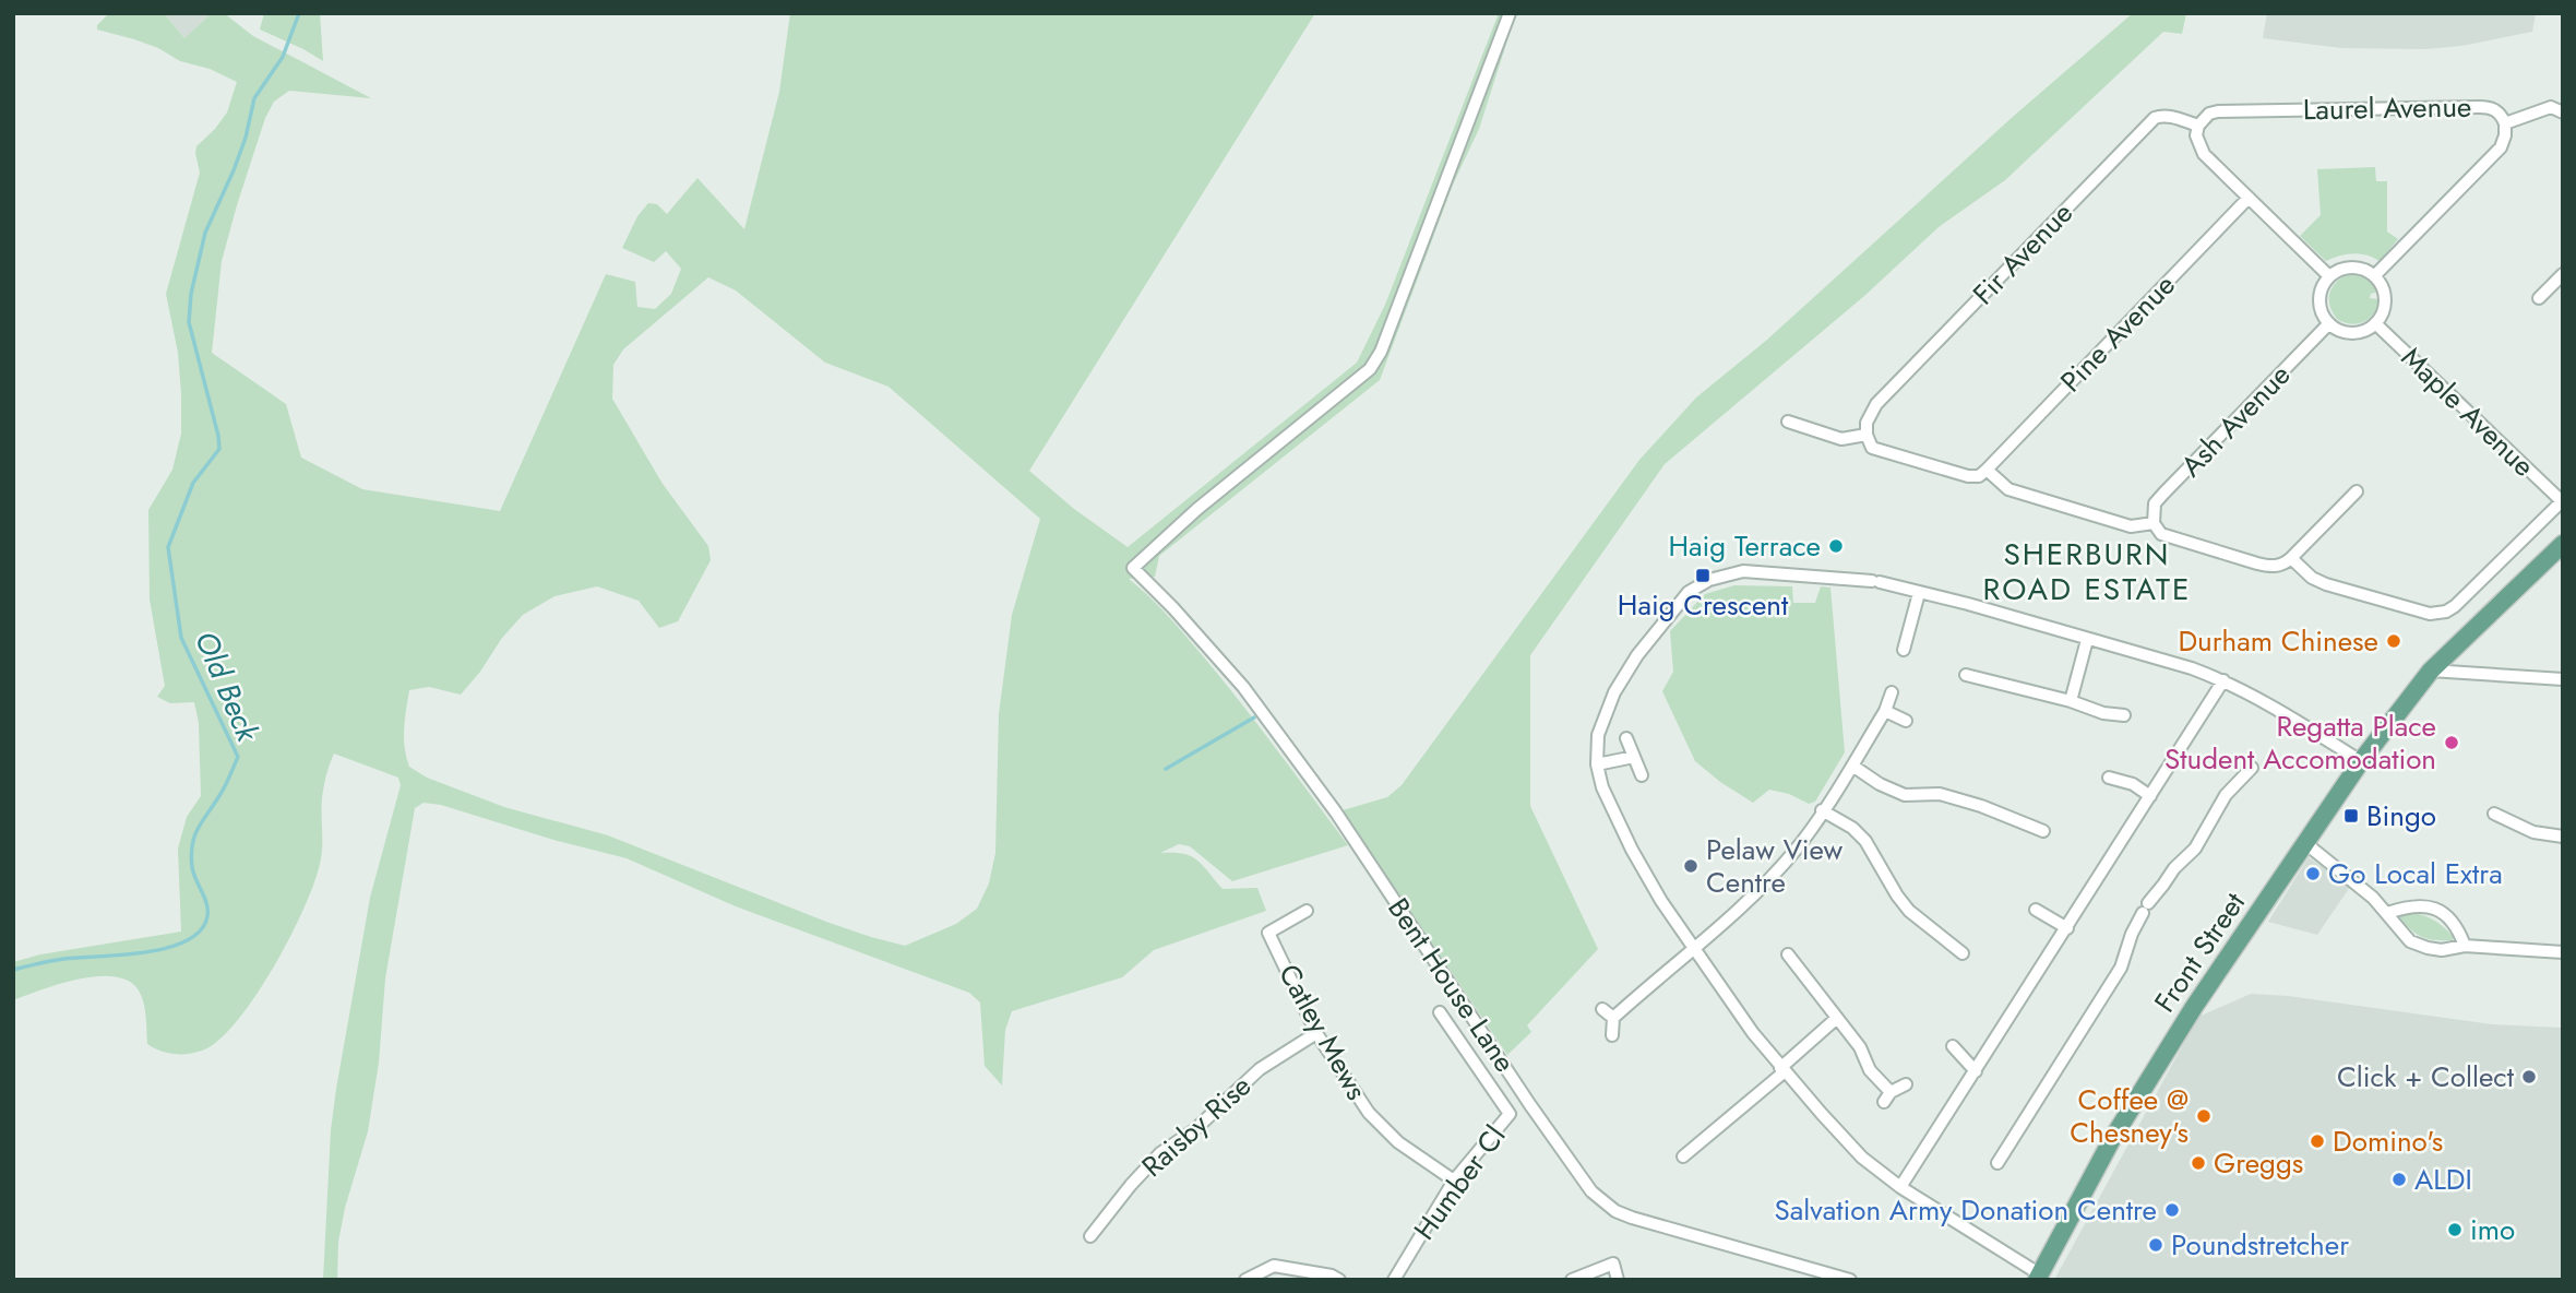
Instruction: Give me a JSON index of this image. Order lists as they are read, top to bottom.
{
  "streets": {
    "main road": ["Front Street"],
    "street": [
      "Laurel Avenue",
      "Fir Avenue",
      "Pine Avenue",
      "Maple Avenue",
      "Ash Avenue",
      "Bent House Lane",
      "Catley Mews",
      "Raisby Rise",
      "Humber Cl"
    ]
  },
  "crossings": [
    ["Laurel Avenue", "Fir Avenue"],
    ["Maple Avenue", "Ash Avenue"],
    ["Catley Mews", "Raisby Rise"],
    ["Catley Mews", "Humber Cl"]
  ],
  "districts": ["SHERBURN ROAD ESTATE"],
  "water": ["Old Beck"],
  "places": {
    "other": [
      "Haig Terrace",
      "Durham Chinese",
      "Regatta Place Student Accomodation",
      "Pelaw View Centre",
      "Go Local Extra",
      "Click + Collect",
      "Coffee @ Chesney's",
      "Domino's",
      "Greggs",
      "ALDI",
      "Salvation Army Donation Centre",
      "imo",
      "Poundstretcher"
    ],
    "transit": ["Haig Crescent", "Bingo"]
  }
}
